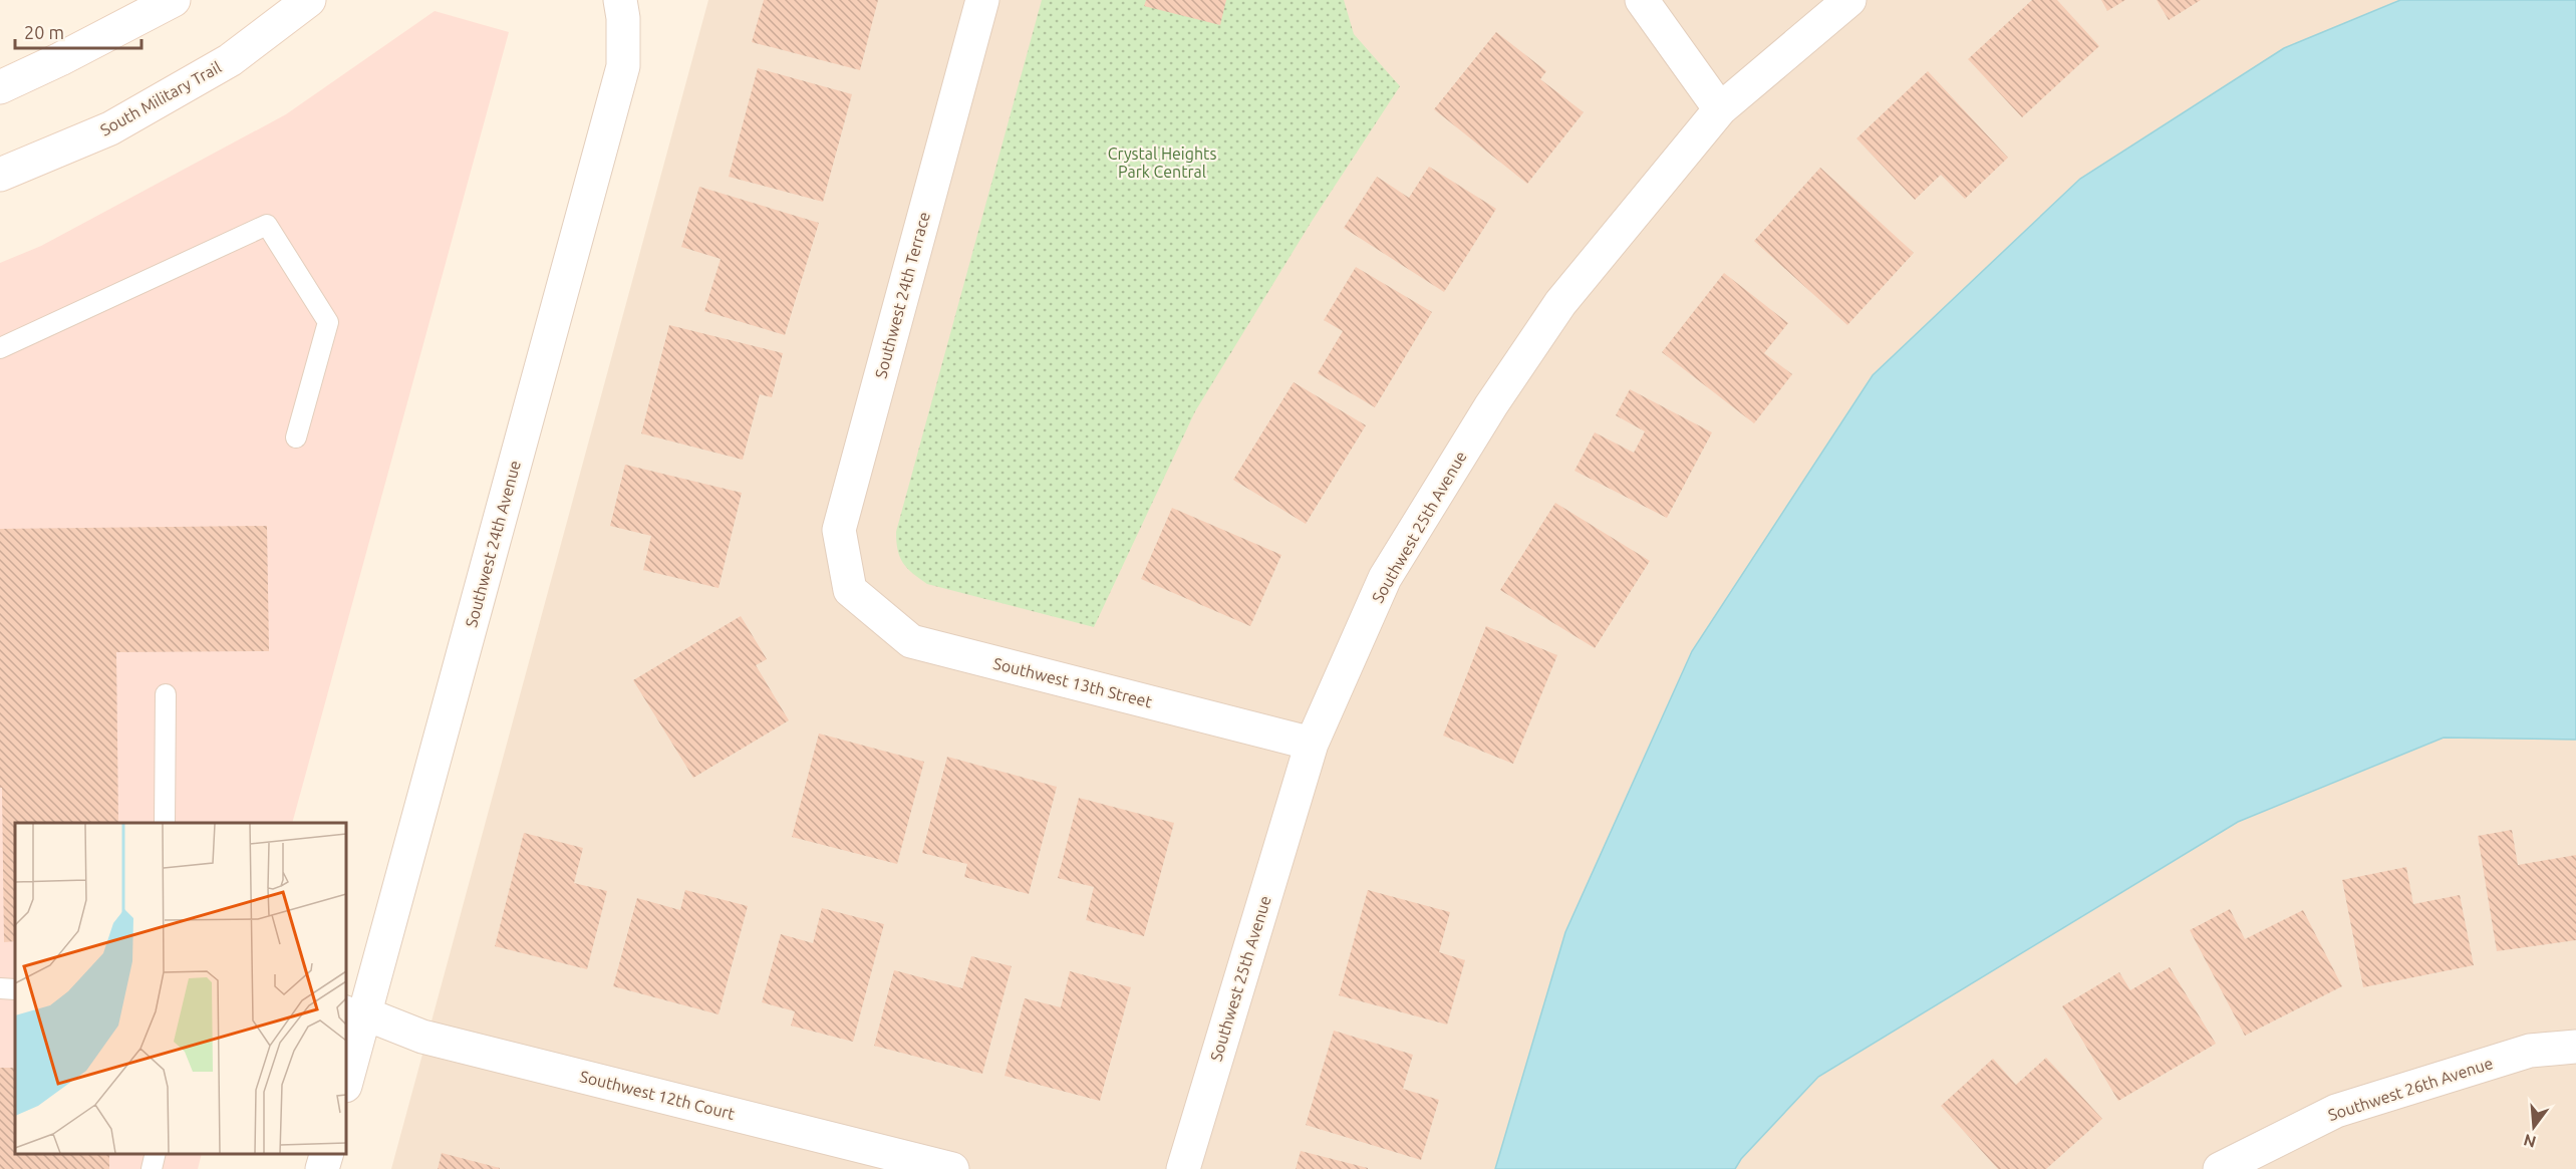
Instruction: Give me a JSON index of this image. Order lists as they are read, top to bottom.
{
  "streets": {
    "street": [
      "South Military Trail",
      "Southwest 24th Terrace",
      "Southwest 25th Avenue",
      "Southwest 24th Avenue",
      "Southwest 13th Street",
      "Southwest 26th Avenue",
      "Southwest 12th Court"
    ]
  },
  "crossings": [
    ["Southwest 24th Terrace", "Southwest 13th Street"],
    ["Southwest 25th Avenue", "Southwest 13th Street"],
    ["Southwest 24th Avenue", "Southwest 12th Court"]
  ],
  "parks": ["Crystal Heights Park Central"],
  "scale_bar": "20 m",
  "north": "bottom"
}
